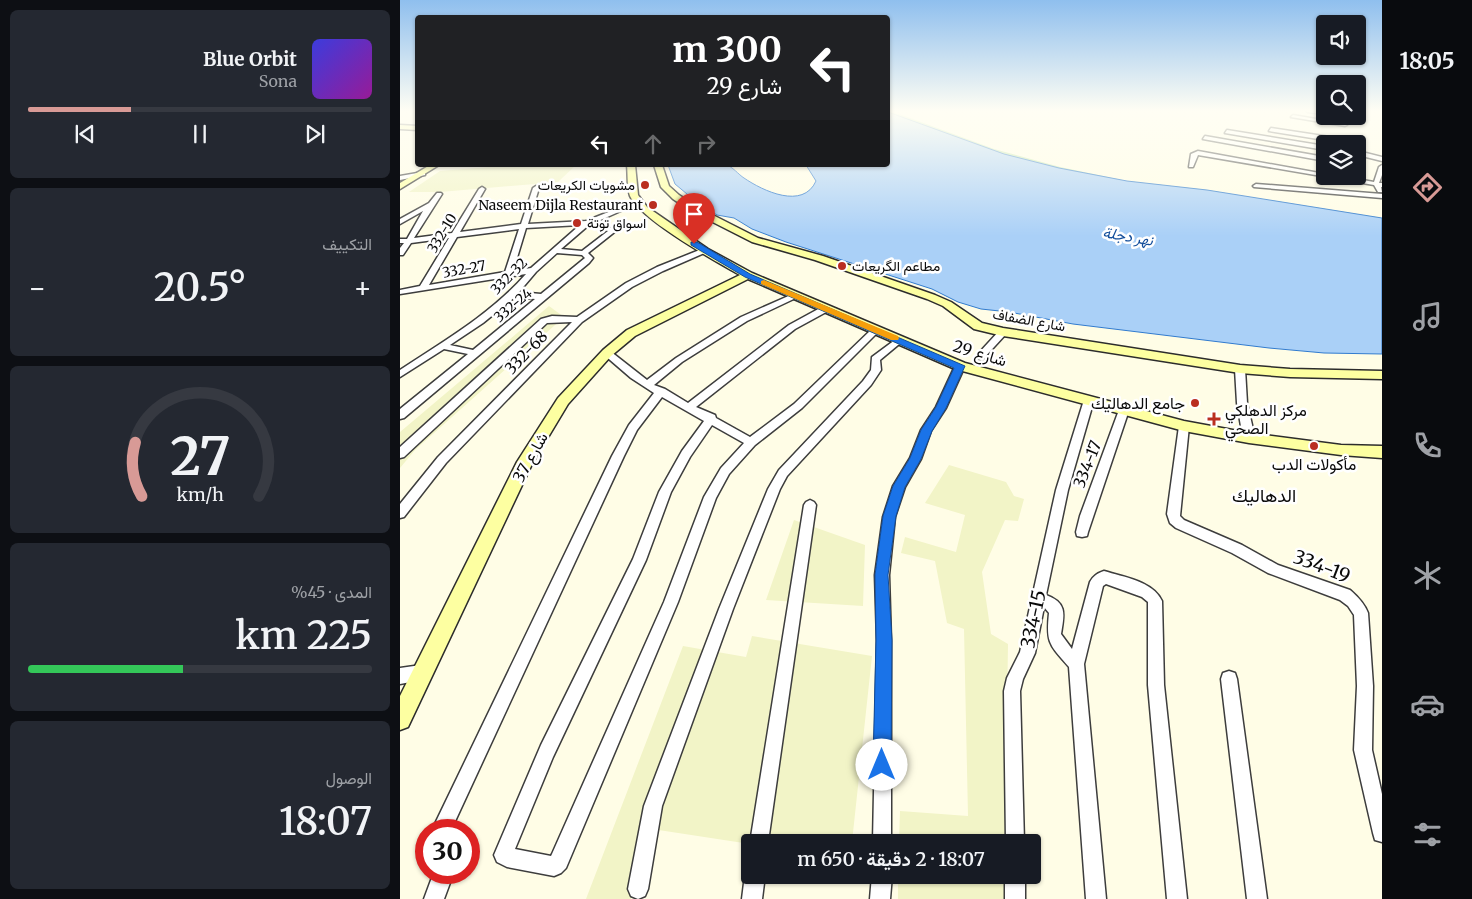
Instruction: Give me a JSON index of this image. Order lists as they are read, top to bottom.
{
  "streets": {
    "street": [
      "332-10",
      "332-27",
      "332-32",
      "332-24",
      "شارع الضفاف",
      "332-68",
      "شارع 29",
      "شارع 37",
      "334-17",
      "334-19",
      "334-15"
    ]
  },
  "crossings": [
    ["332-10", "332-27"],
    ["332-27", "332-32"],
    ["332-32", "332-24"],
    ["332-32", "شارع 29"],
    ["332-68", "شارع 29"],
    ["شارع 29", "شارع 37"],
    ["شارع 29", "334-17"],
    ["شارع 29", "334-19"],
    ["شارع 29", "334-15"]
  ],
  "districts": ["الدهاليك"],
  "water": ["نهر دجلة"],
  "places": {
    "other": [
      "مشويات الكريعات",
      "Naseem Dijla Restaurant",
      "اسواق توتة",
      "مطاعم الگريعات",
      "جامع الدهاليك",
      "مأكولات الدب"
    ],
    "health": ["مركز الدهلكي الصحي"]
  },
  "page": {
    "tabs": "18:05",
    "turn": ["300 m", "شارع 29"],
    "song": ["Blue Orbit", "Sona"],
    "tile": [
      "التكييف",
      ["المدى · 45%", "225 km"],
      ["الوصول", "18:07"]
    ],
    "heat": ["−", "20.5°", "+"],
    "limit": "30",
    "trip": "18:07 · 2 دقيقة · 650 m",
    "gauge": ["27", "km/h"]
  }
}
